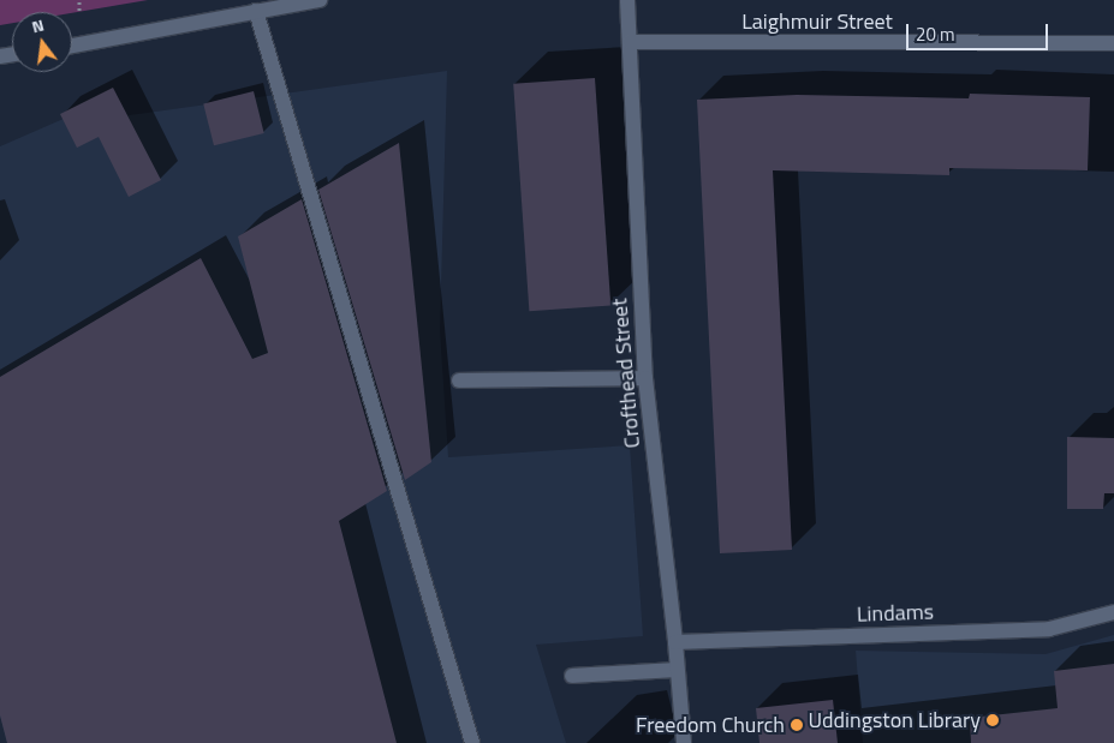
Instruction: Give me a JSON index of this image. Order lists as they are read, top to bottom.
{
  "streets": {
    "street": ["Laighmuir Street", "Crofthead Street", "Lindams"]
  },
  "crossings": [
    ["Laighmuir Street", "Crofthead Street"],
    ["Crofthead Street", "Lindams"]
  ],
  "places": ["Uddingston Library", "Freedom Church"],
  "scale_bar": "20 m",
  "north": "top"
}
